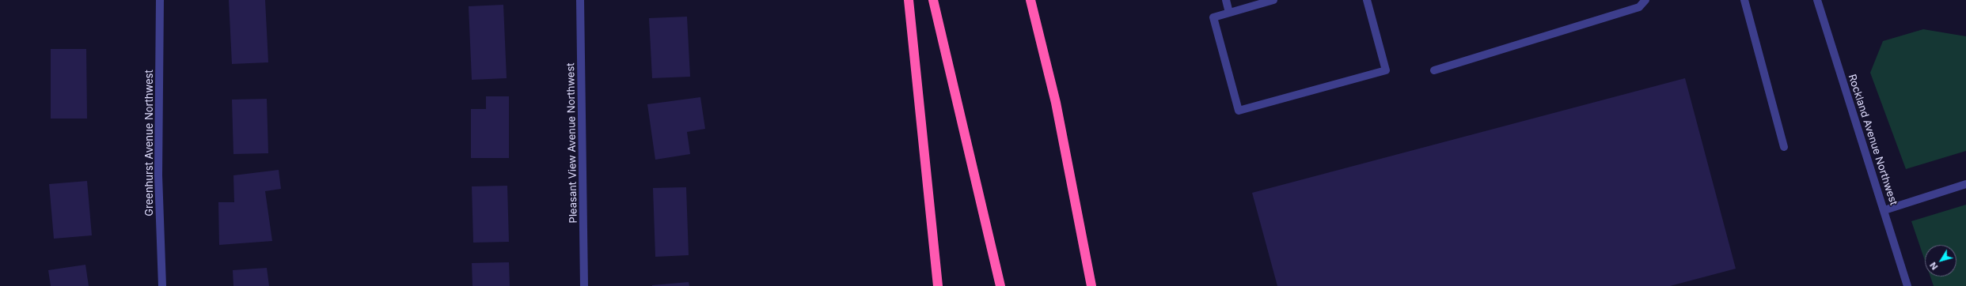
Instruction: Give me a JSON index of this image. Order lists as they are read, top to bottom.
{
  "streets": {
    "street": ["Rockland Avenue Northwest", "Greenhurst Avenue Northwest", "Pleasant View Avenue Northwest"]
  },
  "north": "bottom left"
}
